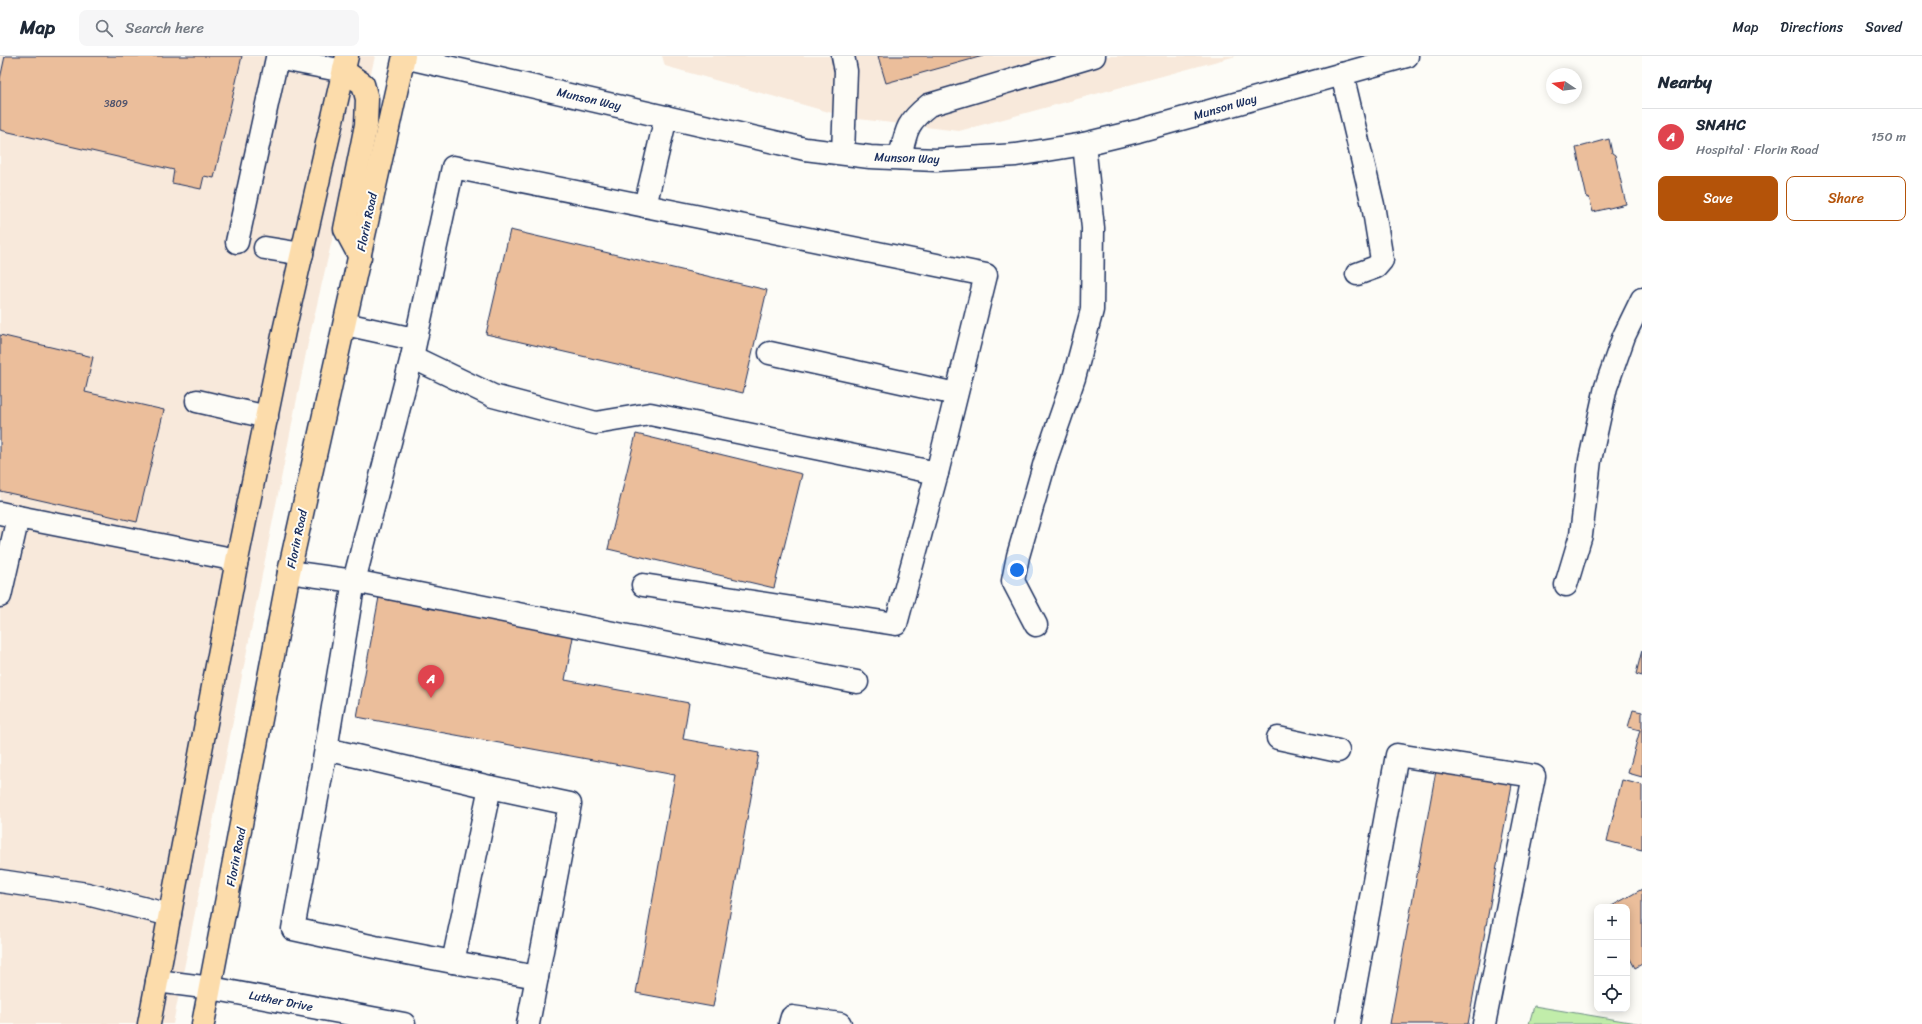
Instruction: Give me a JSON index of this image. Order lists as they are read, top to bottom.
{
  "streets": {
    "main road": ["Florin Road"],
    "street": ["Munson Way", "Luther Drive"]
  },
  "crossings": [
    ["Munson Way", "Florin Road"],
    ["Florin Road", "Luther Drive"]
  ],
  "house_numbers": ["3809"],
  "north": "left",
  "page": {
    "header": "Map",
    "search": "Search here",
    "nav": ["Map", "Directions", "Saved"],
    "heading": "Nearby",
    "list": [
      {
        "mark": "A",
        "name": "SNAHC",
        "note": "Hospital · Florin Road",
        "value": "150 m"
      }
    ],
    "buttons": ["Save", "Share"],
    "pins": "A",
    "map_buttons": ["+", "−"]
  }
}
